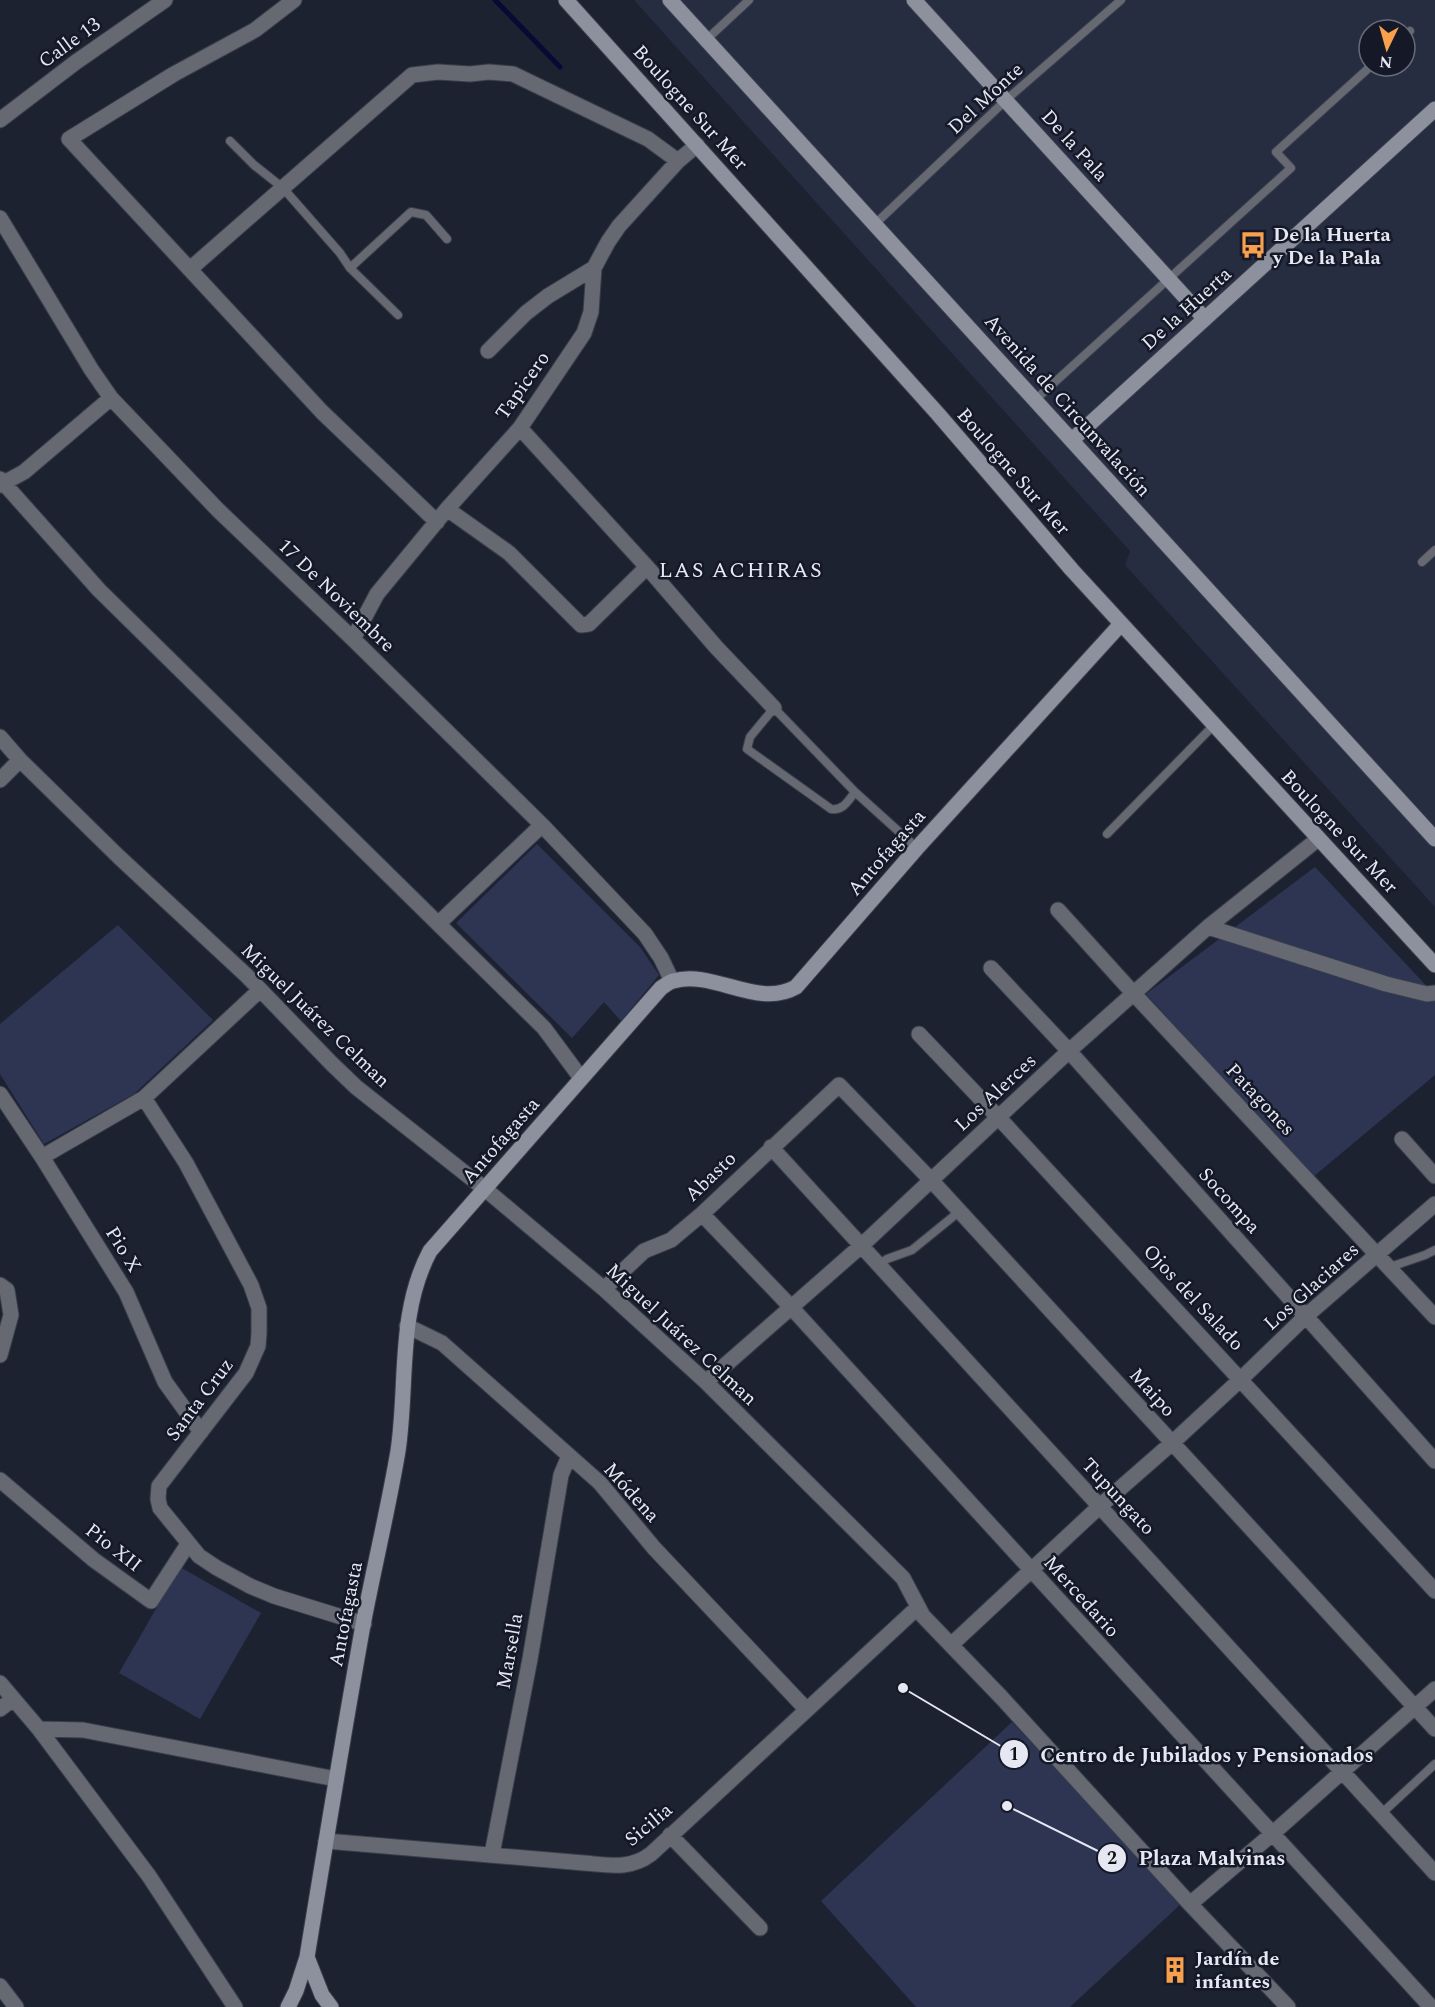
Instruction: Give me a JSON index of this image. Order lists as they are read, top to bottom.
{
  "streets": {
    "street": [
      "Calle 13",
      "Boulogne Sur Mer",
      "De la Pala",
      "De la Huerta",
      "Tapicero",
      "Avenida de Circunvalación",
      "17 De Noviembre",
      "Antofagasta",
      "Miguel Juárez Celman",
      "Los Alerces",
      "Patagones",
      "Abasto",
      "Socompa",
      "Pio X",
      "Los Glaciares",
      "Ojos del Salado",
      "Maipo",
      "Santa Cruz",
      "Módena",
      "Tupungato",
      "Pio XII",
      "Mercedario",
      "Marsella",
      "Sicilia"
    ],
    "lane": ["Del Monte"]
  },
  "crossings": [
    ["Del Monte", "De la Pala"],
    ["Del Monte", "Avenida de Circunvalación"],
    ["Boulogne Sur Mer", "Tapicero"],
    ["Boulogne Sur Mer", "Antofagasta"],
    ["Boulogne Sur Mer", "Los Alerces"],
    ["De la Pala", "De la Huerta"],
    ["De la Huerta", "Avenida de Circunvalación"],
    ["Tapicero", "17 De Noviembre"],
    ["17 De Noviembre", "Antofagasta"],
    ["Antofagasta", "Miguel Juárez Celman"],
    ["Antofagasta", "Santa Cruz"],
    ["Antofagasta", "Módena"],
    ["Antofagasta", "Sicilia"],
    ["Miguel Juárez Celman", "Los Alerces"],
    ["Miguel Juárez Celman", "Abasto"],
    ["Miguel Juárez Celman", "Los Glaciares"],
    ["Miguel Juárez Celman", "Sicilia"],
    ["Los Alerces", "Patagones"],
    ["Los Alerces", "Socompa"],
    ["Los Alerces", "Ojos del Salado"],
    ["Los Alerces", "Maipo"],
    ["Los Alerces", "Tupungato"],
    ["Los Alerces", "Mercedario"],
    ["Patagones", "Los Glaciares"],
    ["Abasto", "Maipo"],
    ["Abasto", "Tupungato"],
    ["Abasto", "Mercedario"],
    ["Socompa", "Los Glaciares"],
    ["Pio X", "Santa Cruz"],
    ["Los Glaciares", "Ojos del Salado"],
    ["Los Glaciares", "Maipo"],
    ["Los Glaciares", "Tupungato"],
    ["Los Glaciares", "Mercedario"],
    ["Santa Cruz", "Pio XII"],
    ["Módena", "Marsella"],
    ["Módena", "Sicilia"],
    ["Marsella", "Sicilia"]
  ],
  "districts": ["LAS ACHIRAS"],
  "places": {
    "bus stop": ["De la Huerta y De la Pala"],
    "other": ["Centro de Jubilados y Pensionados", "Plaza Malvinas"],
    "building": ["Jardín de infantes"]
  },
  "north": "bottom"
}
